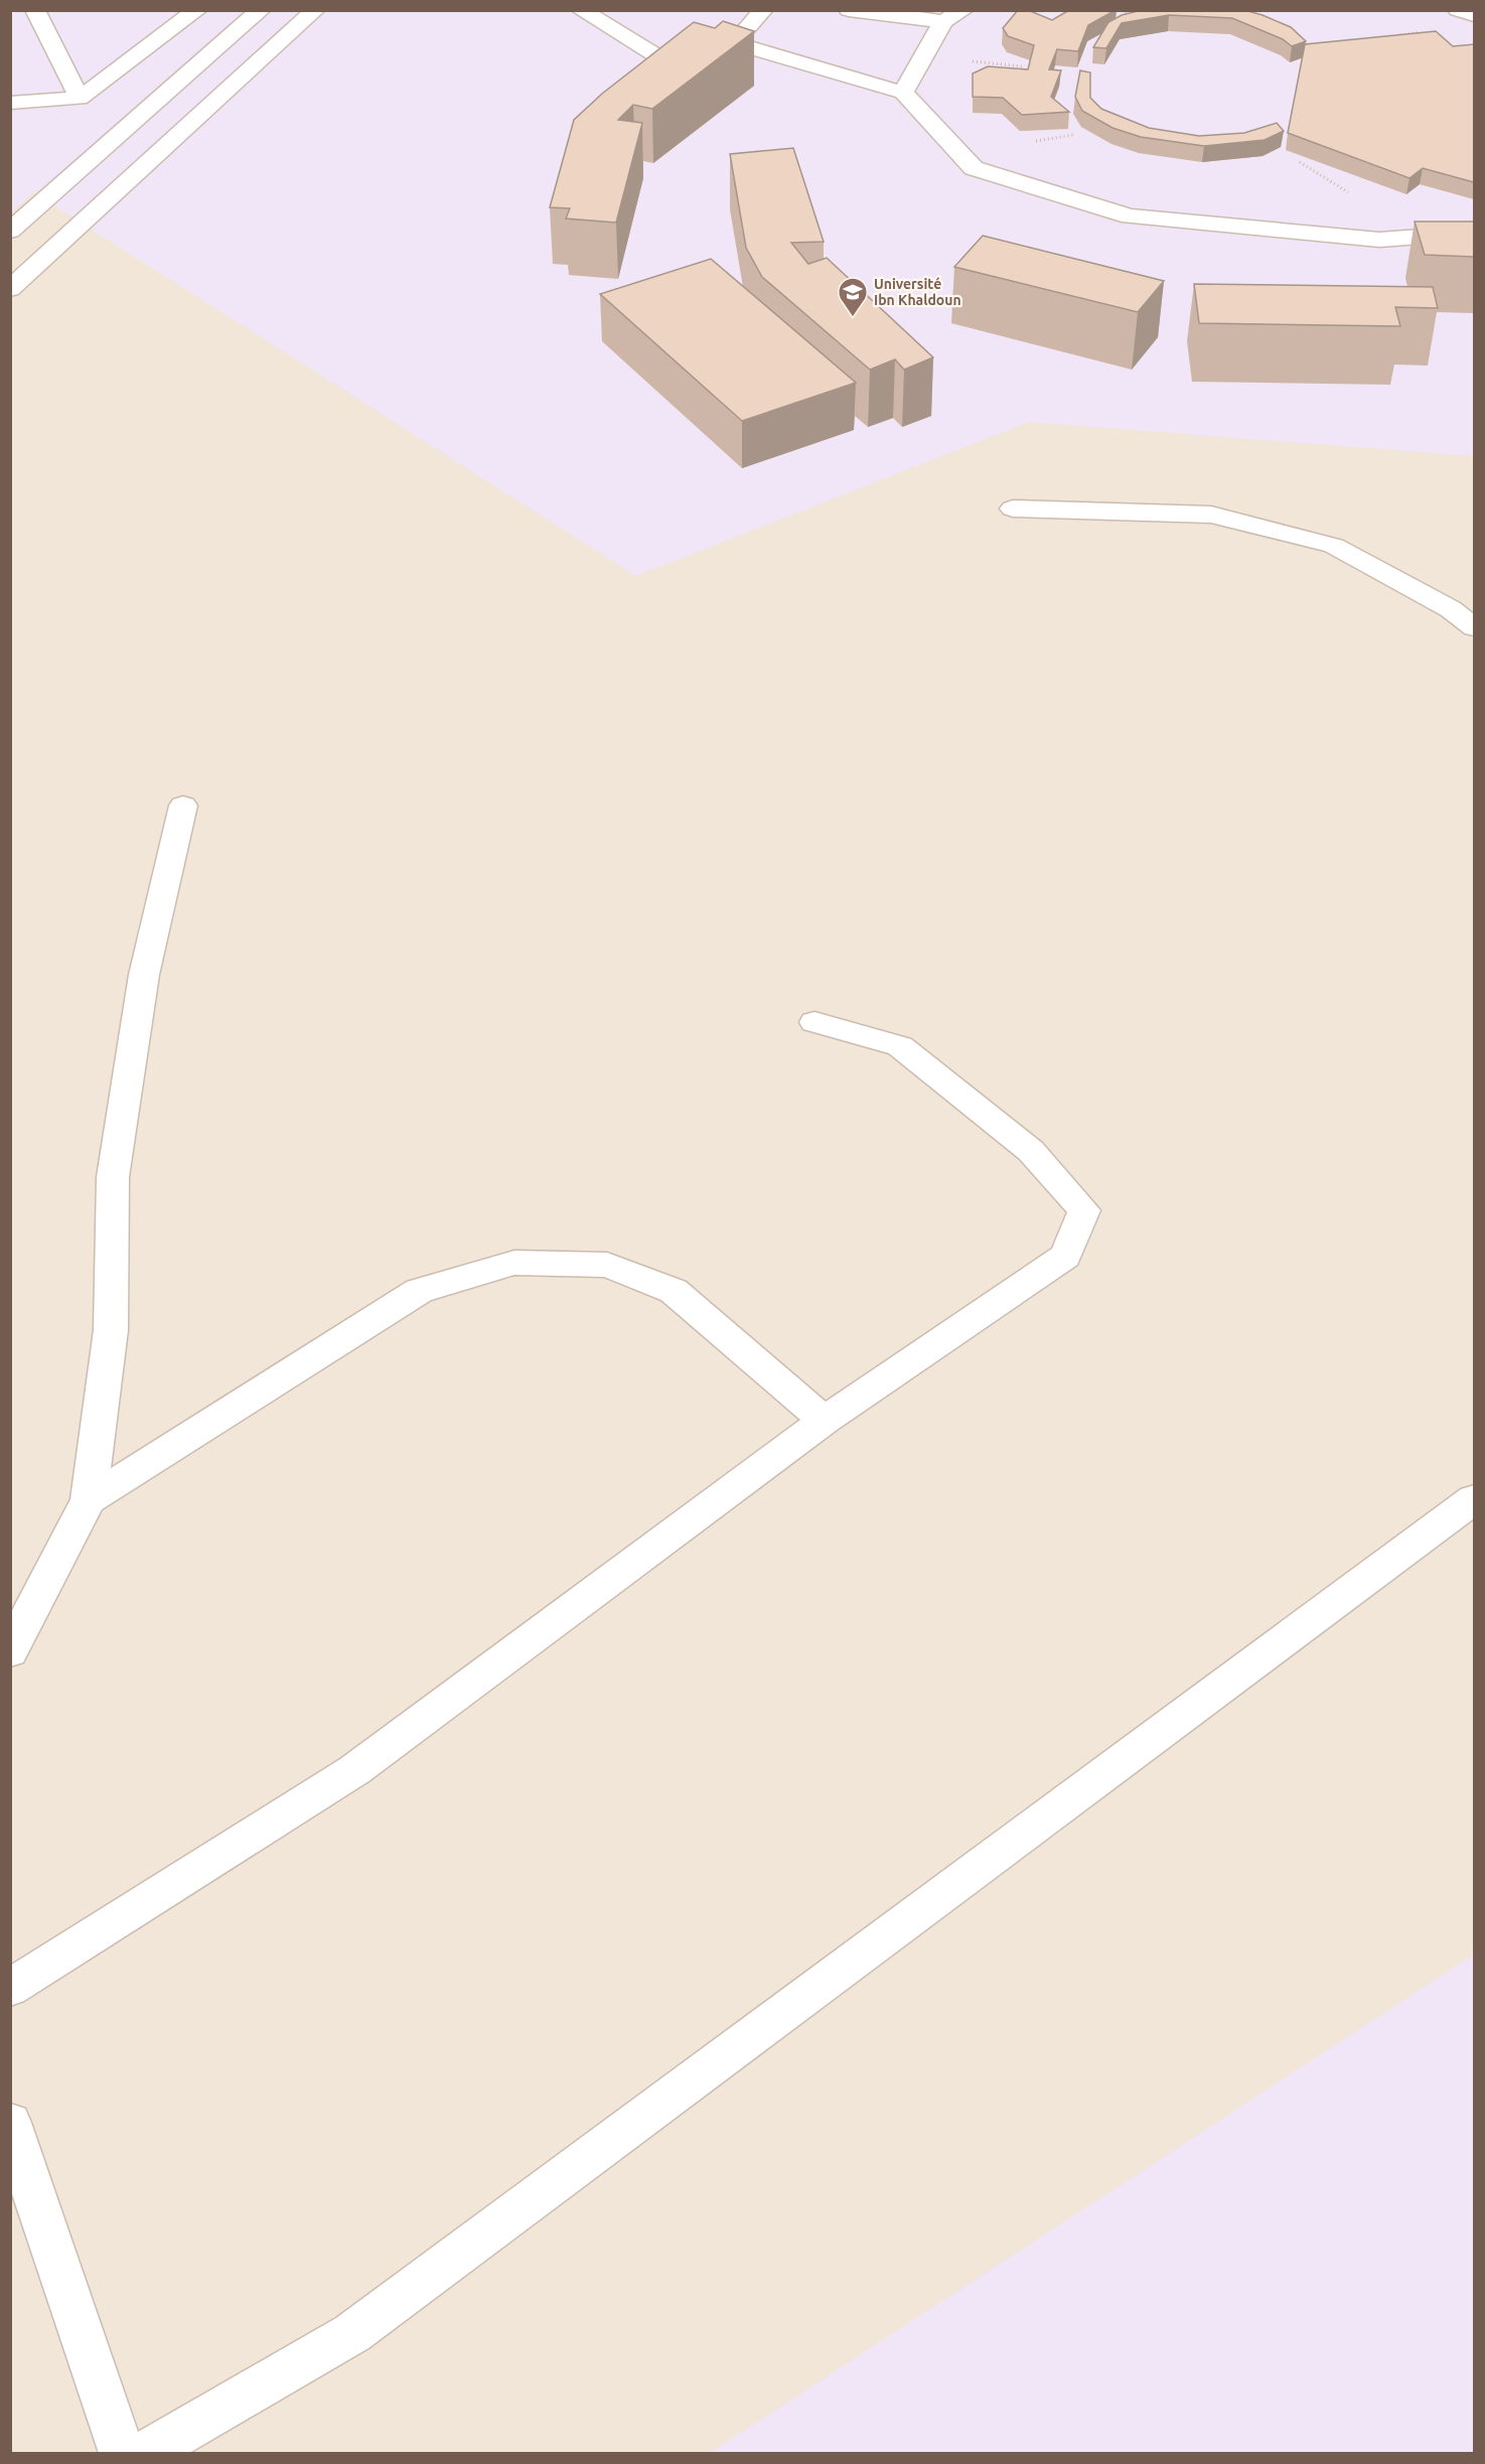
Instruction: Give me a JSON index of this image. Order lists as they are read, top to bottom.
{
  "places": {
    "school or university": ["Université Ibn Khaldoun"]
  }
}
